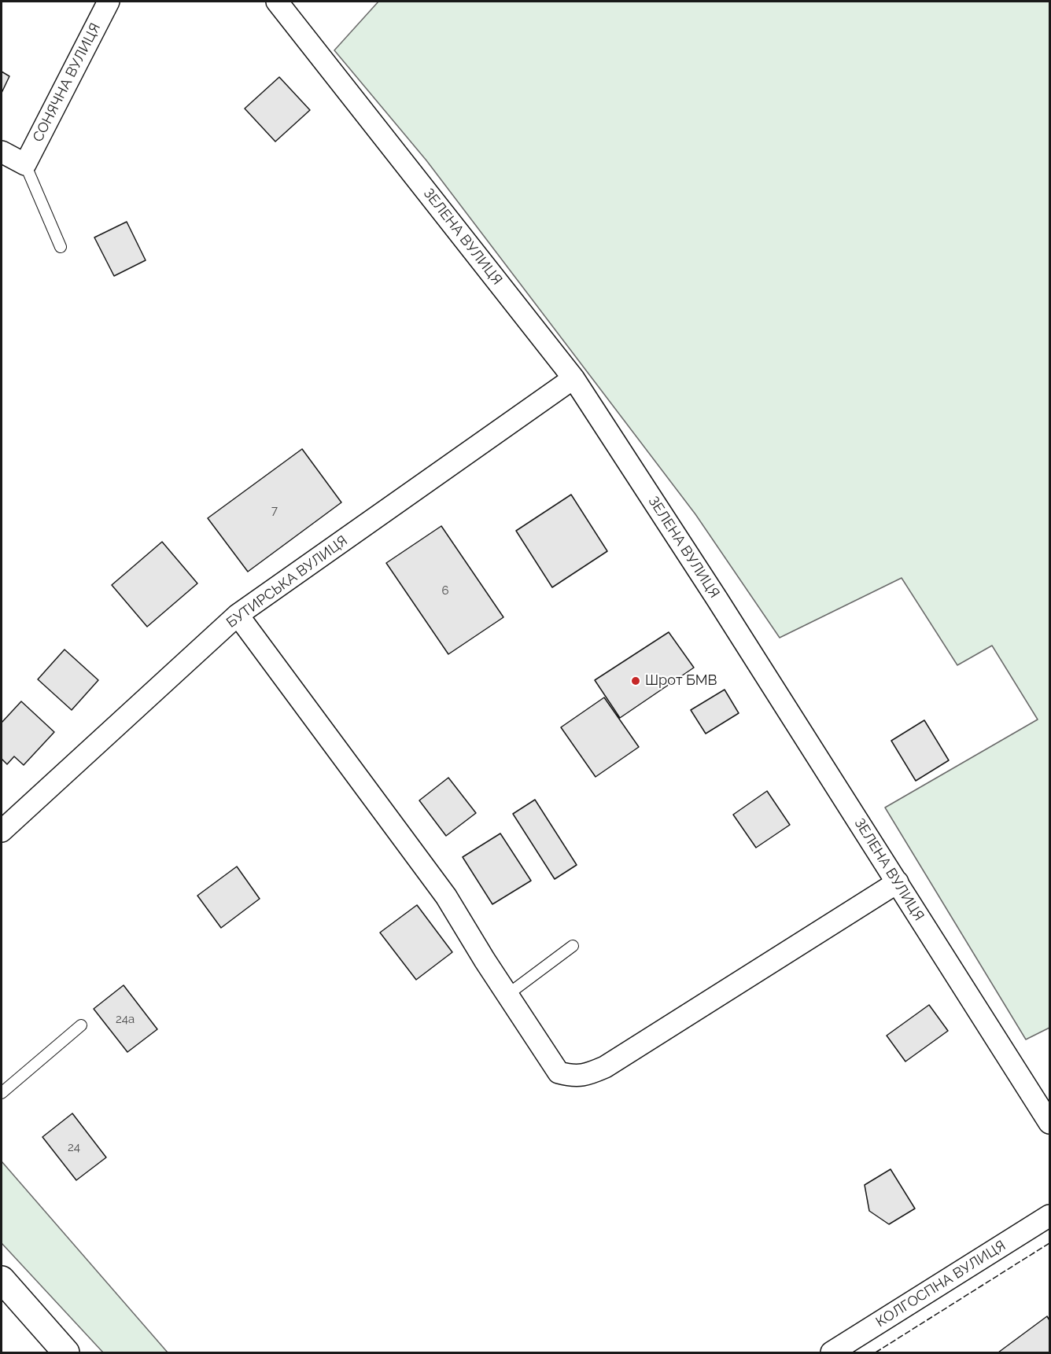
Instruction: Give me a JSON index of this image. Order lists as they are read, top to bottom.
{
  "streets": {
    "street": [
      "СОНЯЧНА ВУЛИЦЯ",
      "ЗЕЛЕНА ВУЛИЦЯ",
      "БУТИРСЬКА ВУЛИЦЯ",
      "КОЛГОСПНА ВУЛИЦЯ"
    ]
  },
  "crossings": [
    ["ЗЕЛЕНА ВУЛИЦЯ", "БУТИРСЬКА ВУЛИЦЯ"]
  ],
  "places": ["Шрот БМВ"],
  "house_numbers": [
    "7",
    "6",
    "24а",
    "24"
  ]
}
